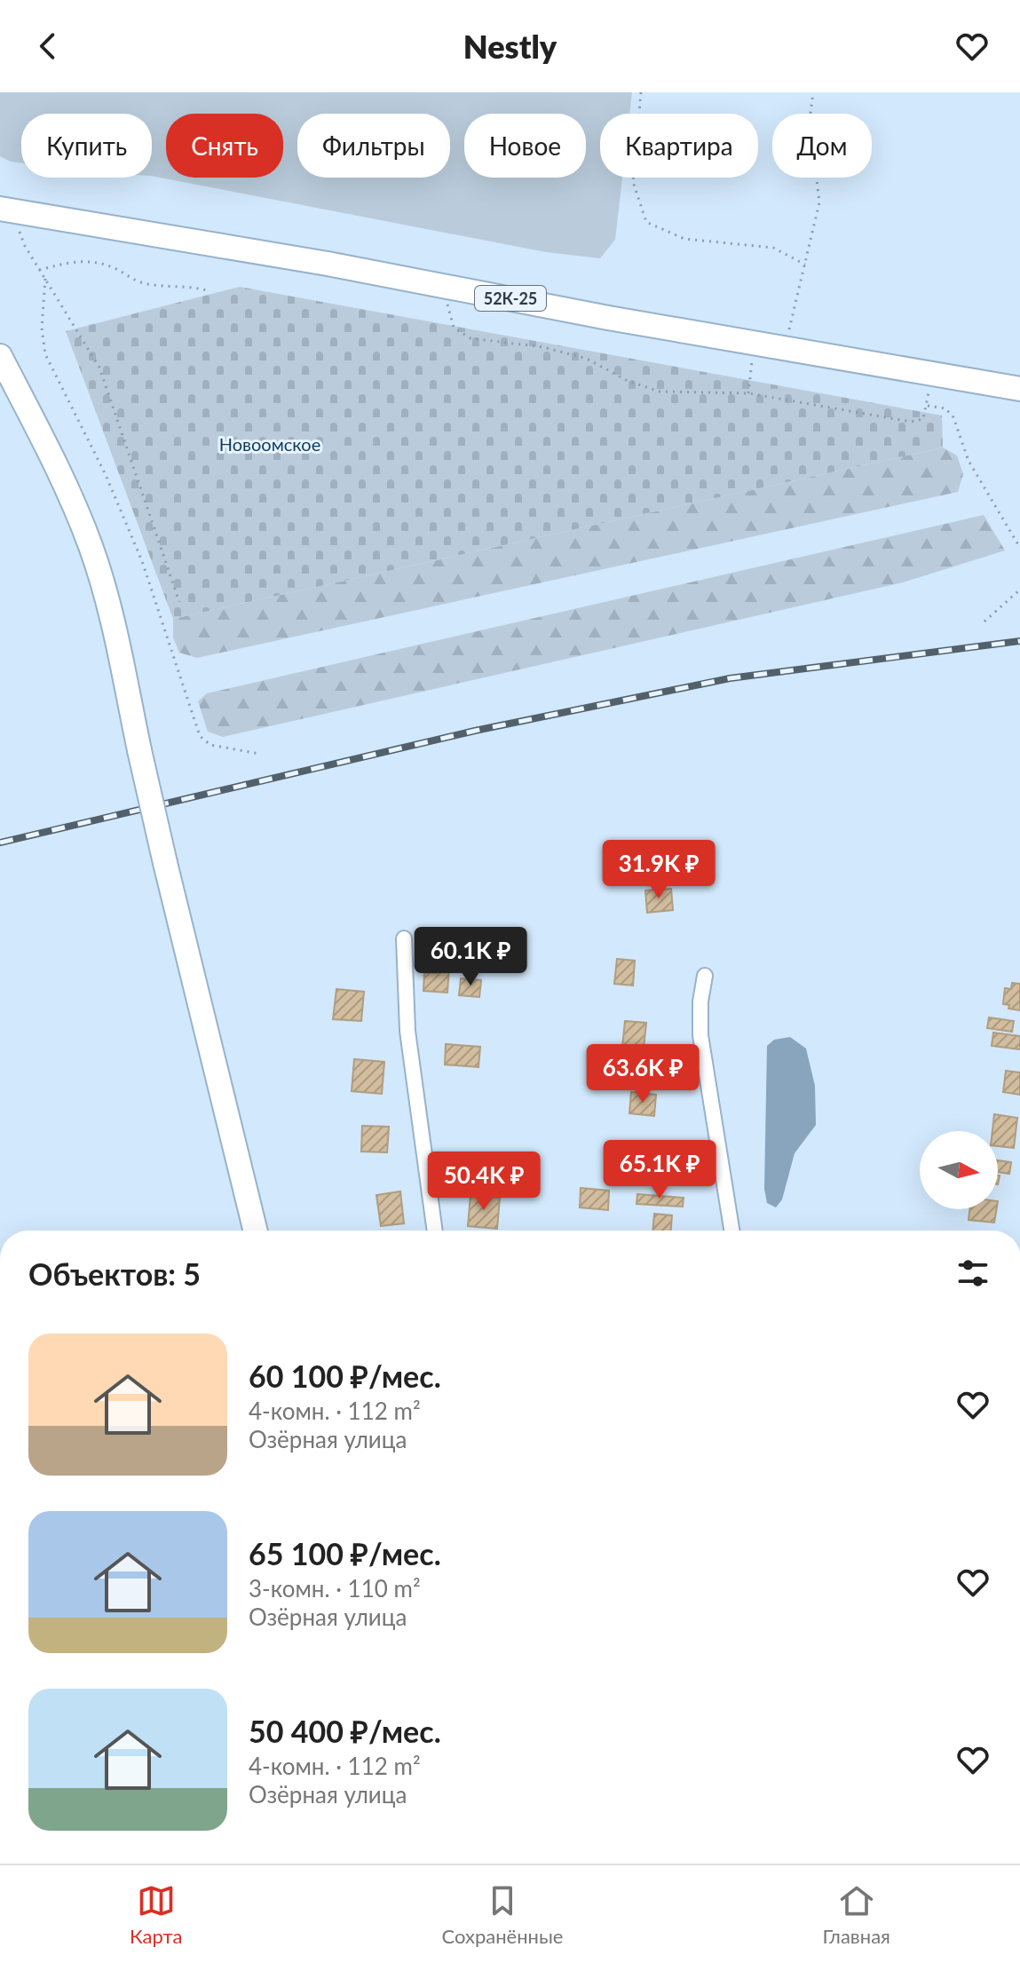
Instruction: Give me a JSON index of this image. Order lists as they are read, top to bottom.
{
  "streets": {
    "main road": ["52К-25"]
  },
  "parks": ["Новоомское"],
  "north": "right",
  "page": {
    "header": "Nestly",
    "chip": [
      "Купить",
      "Снять",
      "Фильтры",
      "Новое",
      "Квартира",
      "Дом"
    ],
    "price": [
      "31.9K ₽",
      "60.1K ₽",
      "63.6K ₽",
      "65.1K ₽",
      "50.4K ₽"
    ],
    "heading": "Объектов: 5",
    "list": [
      {
        "name": "60 100 ₽/мес.",
        "note": "4-комн. · 112 m² · Озёрная улица"
      },
      {
        "name": "65 100 ₽/мес.",
        "note": "3-комн. · 110 m² · Озёрная улица"
      },
      {
        "name": "50 400 ₽/мес.",
        "note": "4-комн. · 112 m² · Озёрная улица"
      }
    ],
    "tabs": ["Карта", "Сохранённые", "Главная"]
  }
}
